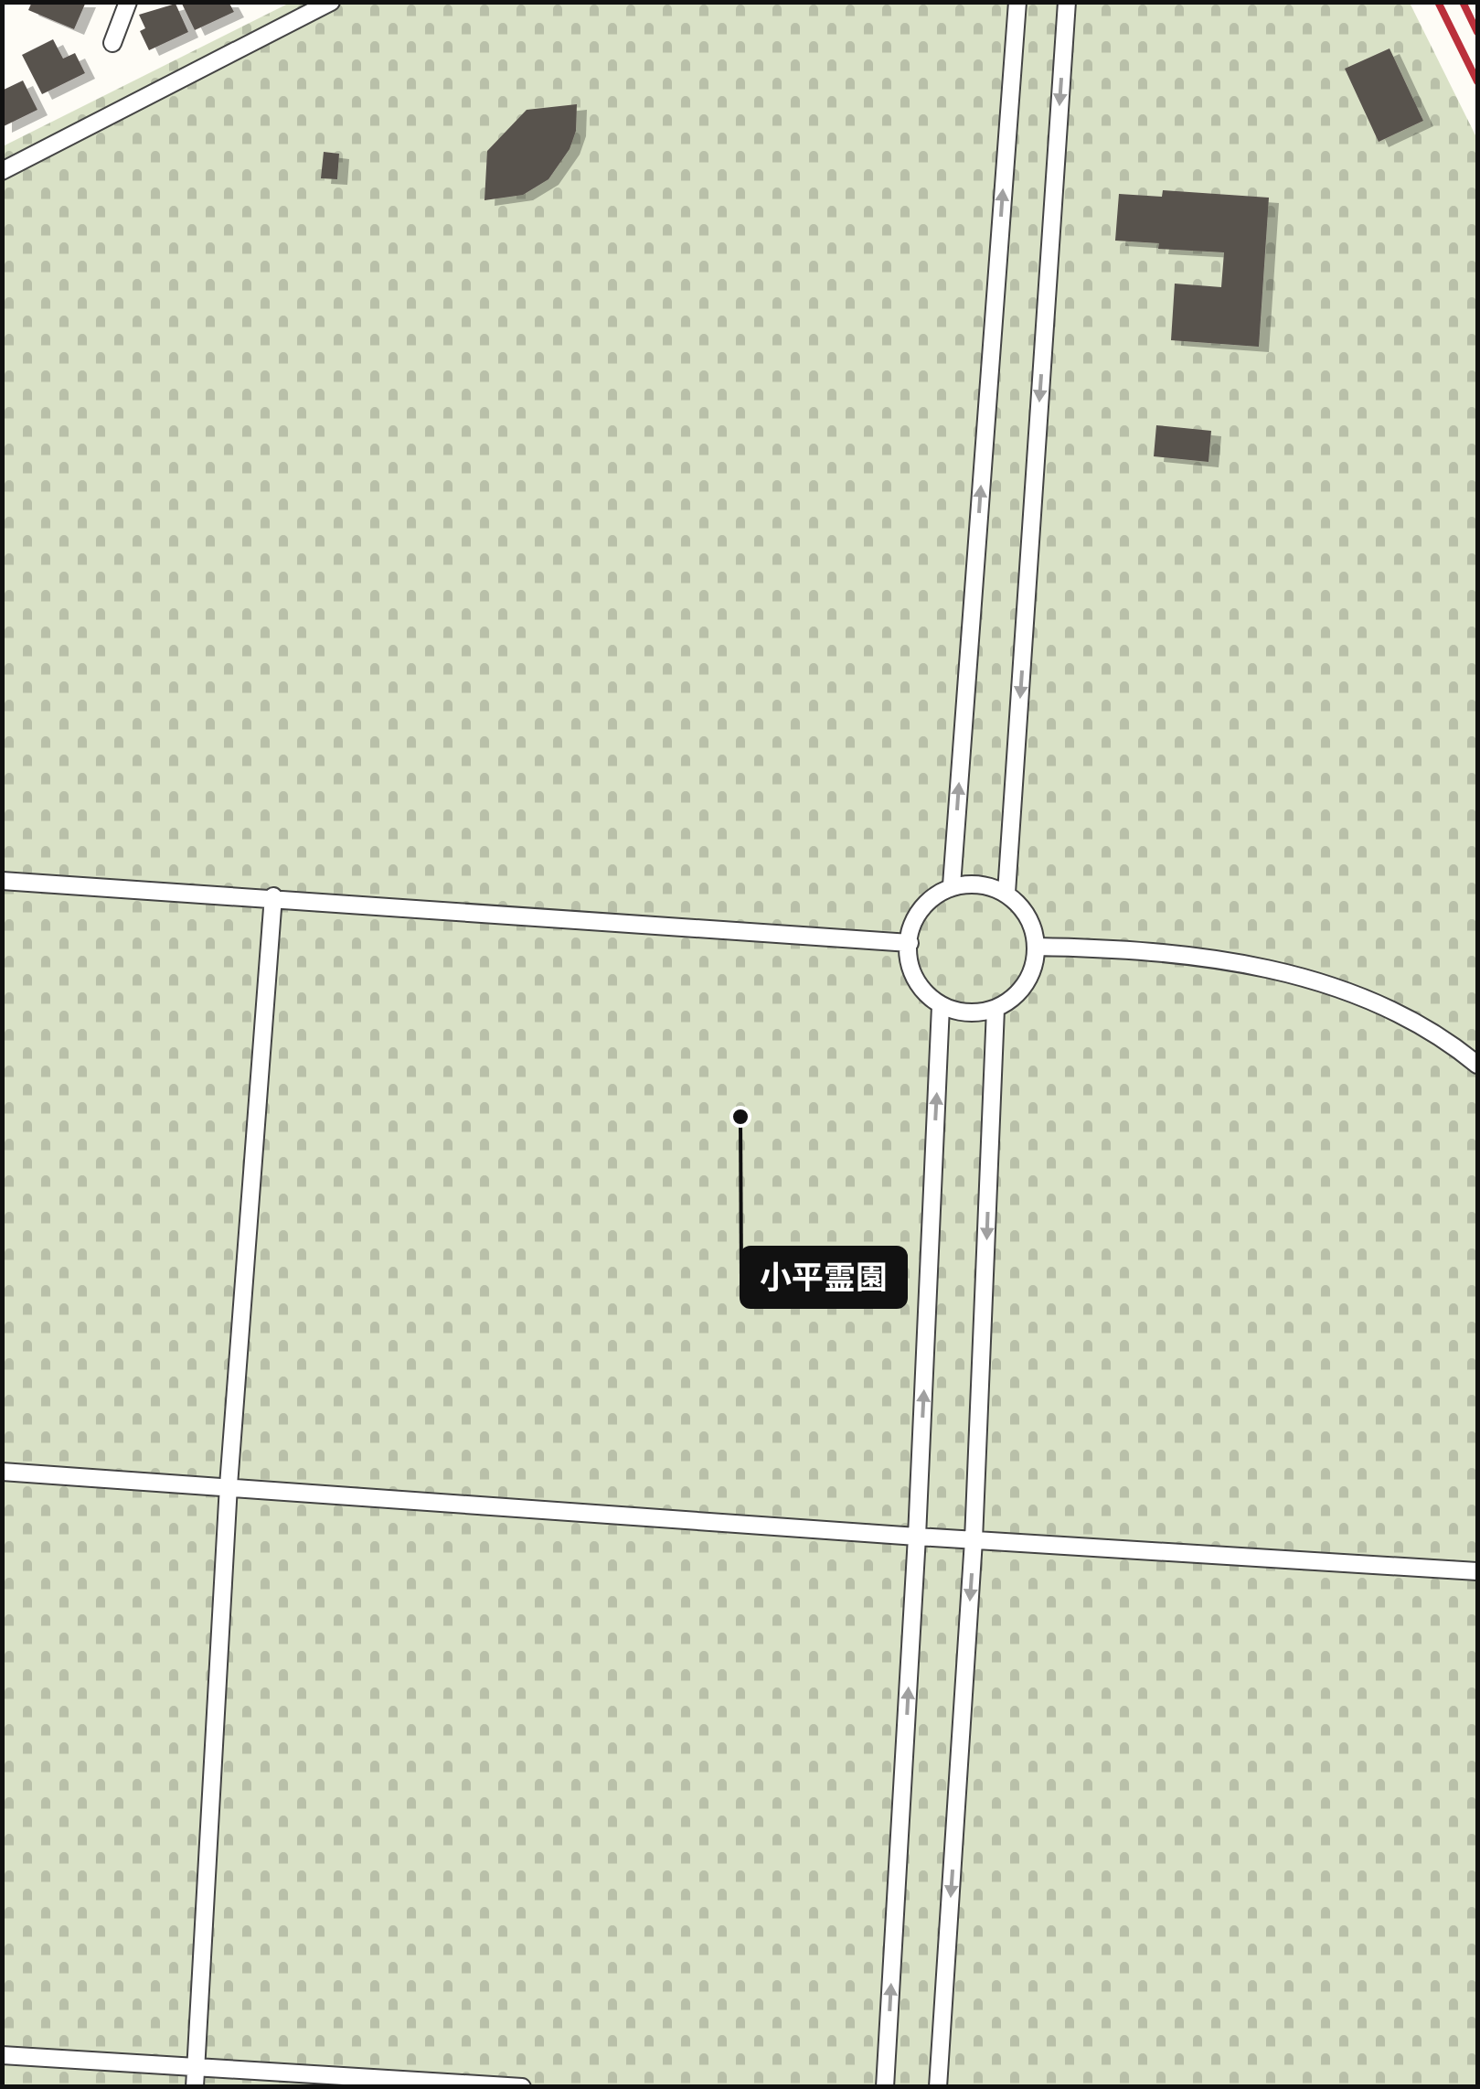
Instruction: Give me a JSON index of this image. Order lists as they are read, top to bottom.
{
  "places": ["小平霊園"]
}
